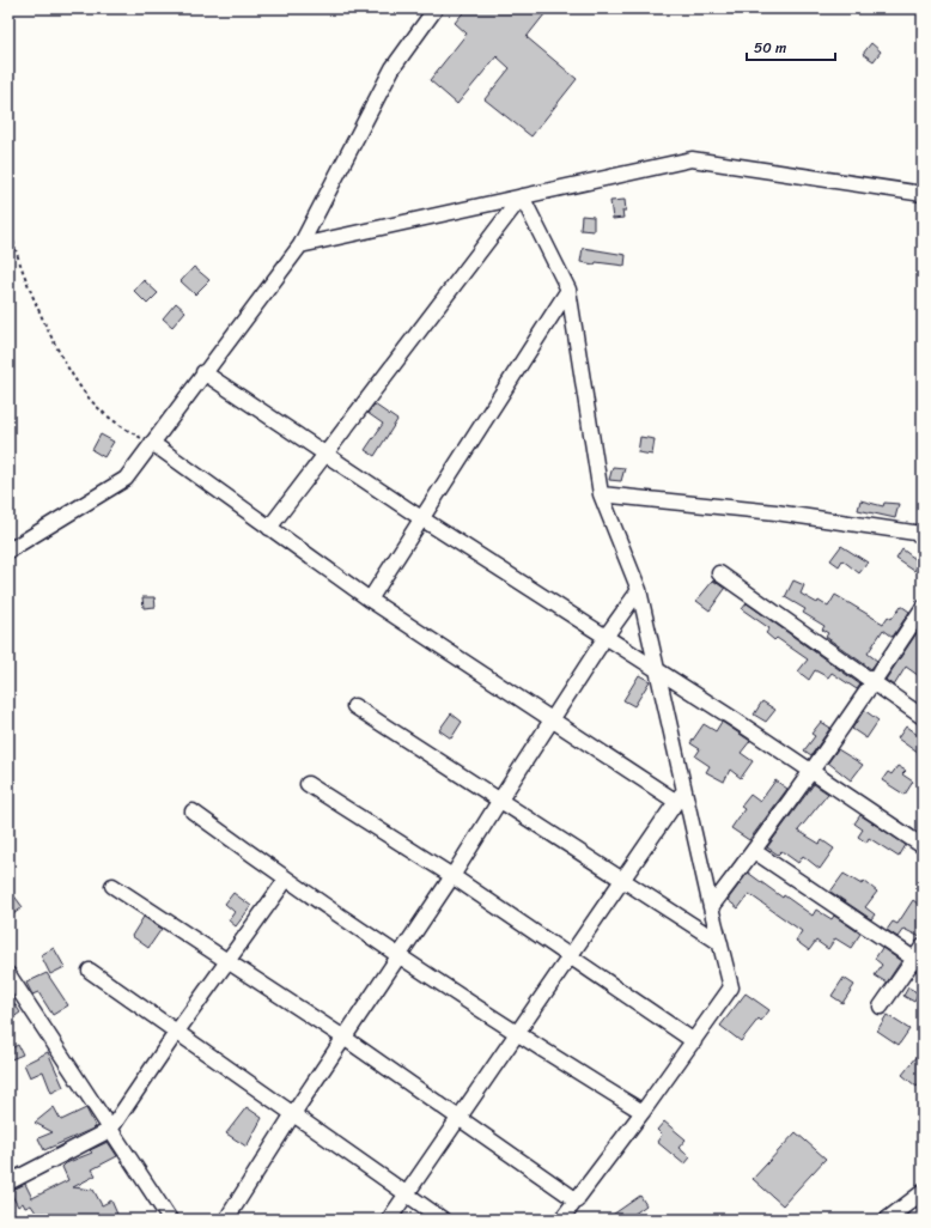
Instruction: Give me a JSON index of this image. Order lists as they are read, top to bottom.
{
  "scale_bar": "50 m"
}
